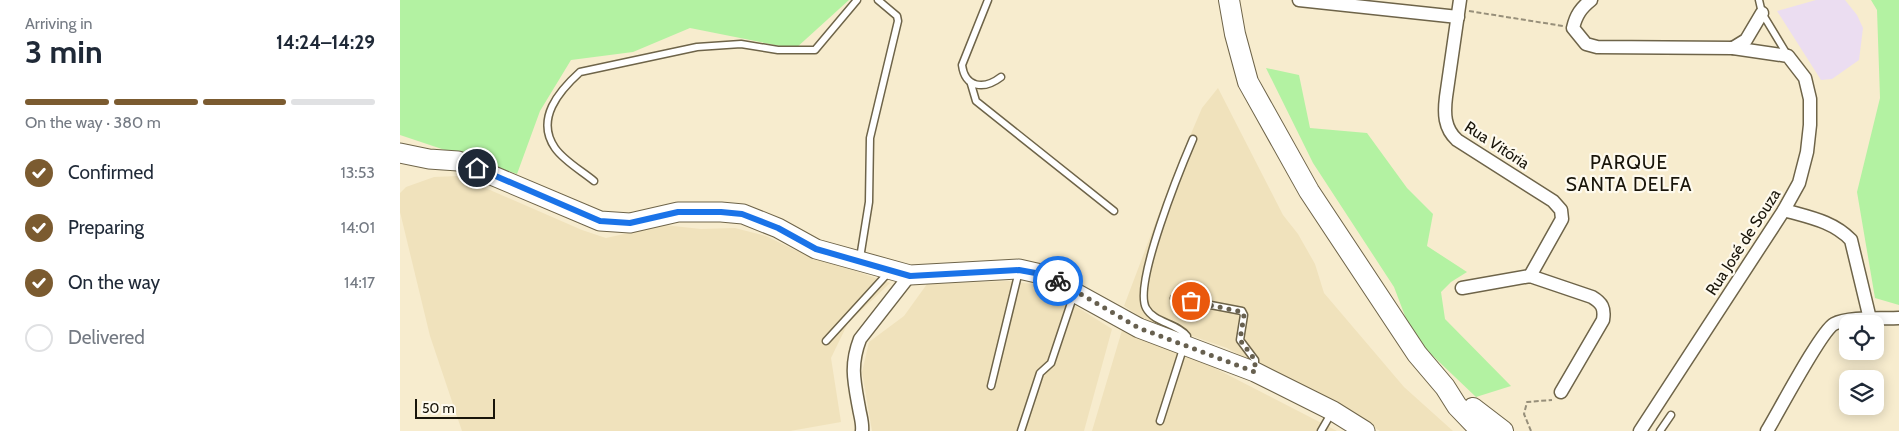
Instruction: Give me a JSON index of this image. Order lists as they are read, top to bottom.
{
  "streets": {
    "street": ["Rua Vitória", "Rua José de Souza"]
  },
  "districts": ["PARQUE SANTA DELFA"],
  "scale_bar": "50 m",
  "page": {
    "heading": ["3 min", "Arriving in", "14:24–14:29"],
    "bar": "On the way · 380 m",
    "list": [
      ["Confirmed", "13:53"],
      ["Preparing", "14:01"],
      ["On the way", "14:17"],
      "Delivered"
    ],
    "scale": "50 m"
  }
}
